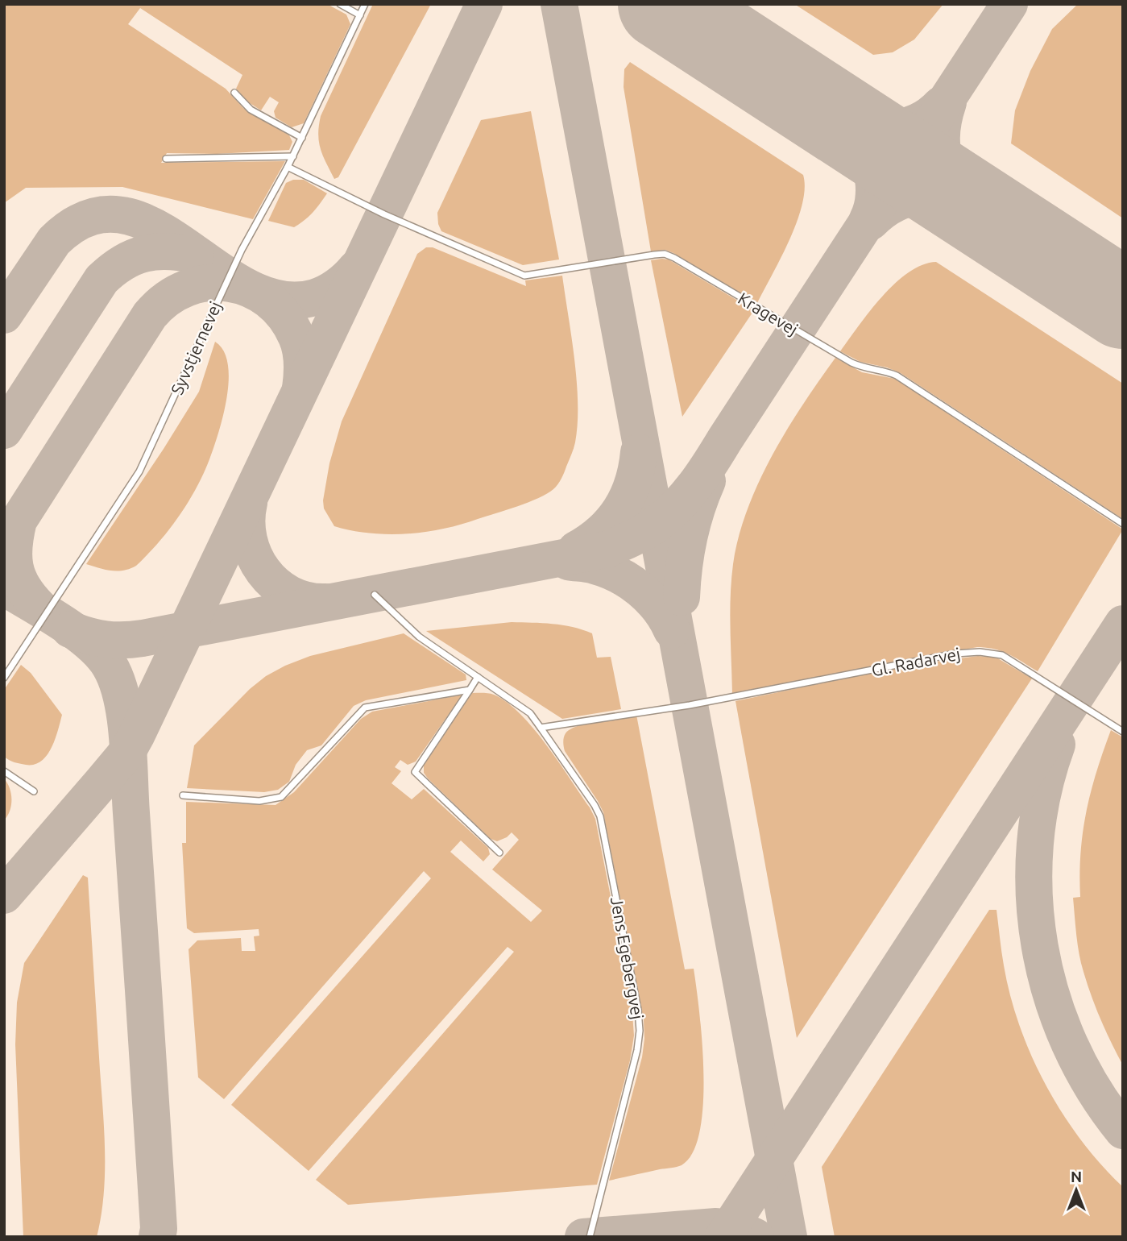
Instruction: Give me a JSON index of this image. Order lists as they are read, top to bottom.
{
  "streets": {
    "lane": [
      "Kragevej",
      "Syvstjernevej",
      "Gl. Radarvej",
      "Jens Egebergvej"
    ]
  },
  "crossings": [
    ["Kragevej", "Syvstjernevej"],
    ["Gl. Radarvej", "Jens Egebergvej"]
  ],
  "north": "top"
}
